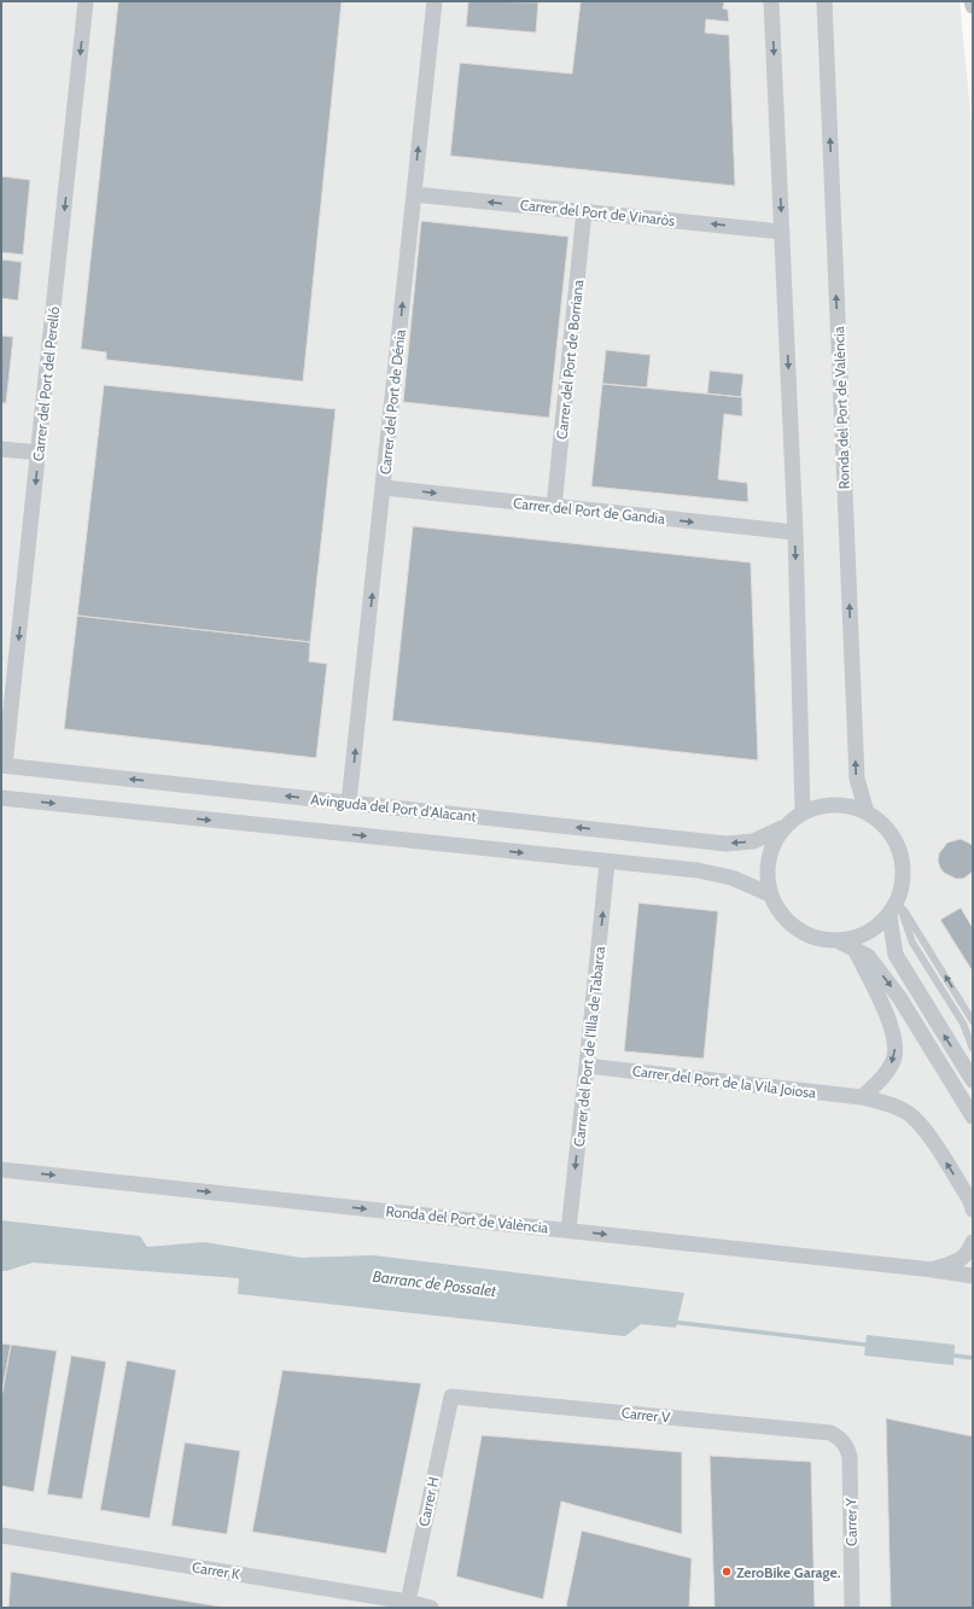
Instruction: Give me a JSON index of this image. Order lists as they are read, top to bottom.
{
  "streets": {
    "street": [
      "Carrer del Port de Vinaròs",
      "Carrer del Port de Borriana",
      "Carrer del Port del Perelló",
      "Carrer del Port de Dénia",
      "Ronda del Port de València",
      "Carrer del Port de Gandia",
      "Avinguda del Port d'Alacant",
      "Carrer del Port de l'Illa de Tabarca",
      "Carrer del Port de la Vila Joiosa",
      "Carrer V",
      "Carrer H",
      "Carrer Y",
      "Carrer K"
    ]
  },
  "crossings": [
    ["Carrer del Port de Vinaròs", "Carrer del Port de Borriana"],
    ["Carrer del Port de Vinaròs", "Carrer del Port de Dénia"],
    ["Carrer del Port de Borriana", "Carrer del Port de Gandia"],
    ["Carrer del Port del Perelló", "Avinguda del Port d'Alacant"],
    ["Carrer del Port de Dénia", "Carrer del Port de Gandia"],
    ["Carrer del Port de Dénia", "Avinguda del Port d'Alacant"],
    ["Ronda del Port de València", "Avinguda del Port d'Alacant"],
    ["Ronda del Port de València", "Carrer del Port de l'Illa de Tabarca"],
    ["Carrer del Port de l'Illa de Tabarca", "Carrer del Port de la Vila Joiosa"],
    ["Carrer V", "Carrer H"],
    ["Carrer V", "Carrer Y"],
    ["Carrer H", "Carrer K"]
  ],
  "one_way": [
    "Carrer del Port de Vinaròs",
    "Carrer del Port del Perelló",
    "Carrer del Port de Dénia",
    "Carrer del Port de Gandia"
  ],
  "water": ["Barranc de Possalet"],
  "places": ["ZeroBike Garage."]
}
